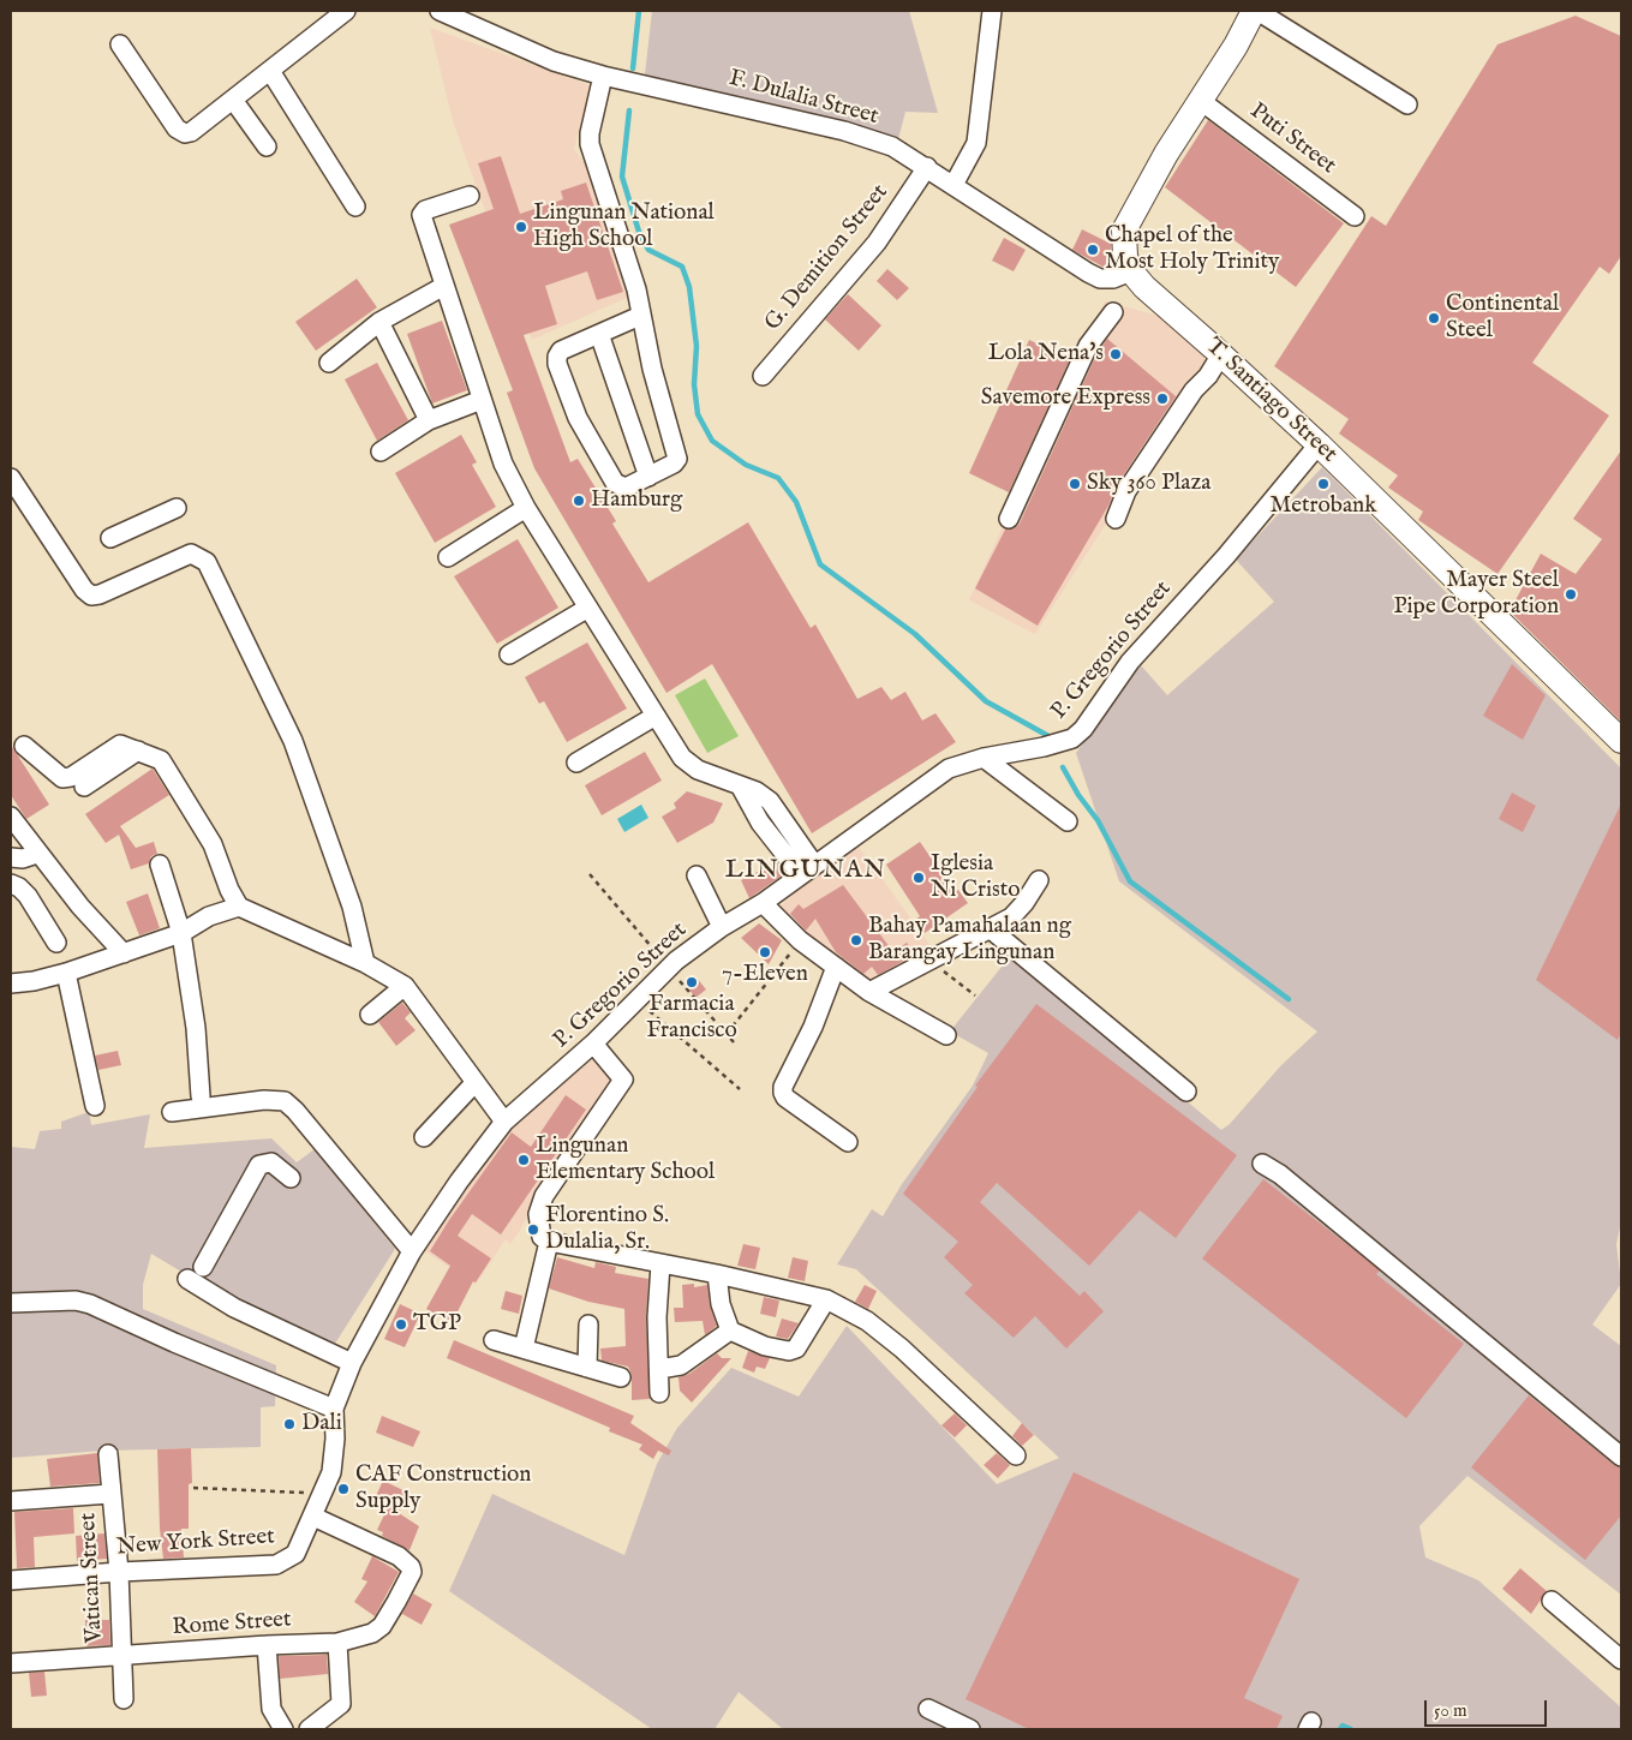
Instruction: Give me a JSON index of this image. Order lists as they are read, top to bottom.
{
  "streets": {
    "main road": ["T. Santiago Street"],
    "street": [
      "F. Dulalia Street",
      "Puti Street",
      "G. Demition Street",
      "P. Gregorio Street",
      "New York Street",
      "Vatican Street",
      "Rome Street"
    ]
  },
  "crossings": [
    ["F. Dulalia Street", "G. Demition Street"],
    ["F. Dulalia Street", "T. Santiago Street"],
    ["T. Santiago Street", "P. Gregorio Street"],
    ["P. Gregorio Street", "New York Street"],
    ["New York Street", "Vatican Street"],
    ["New York Street", "Rome Street"],
    ["Vatican Street", "Rome Street"]
  ],
  "districts": ["LINGUNAN"],
  "places": [
    "Lingunan National High School",
    "Chapel of the Most Holy Trinity",
    "Continental Steel",
    "Lola Nena's",
    "Savemore Express",
    "Sky 360 Plaza",
    "Metrobank",
    "Hamburg",
    "Mayer Steel Pipe Corporation",
    "Iglesia Ni Cristo",
    "Bahay Pamahalaan ng Barangay Lingunan",
    "7-Eleven",
    "Farmacia Francisco",
    "Lingunan Elementary School",
    "Florentino S. Dulalia, Sr.",
    "TGP",
    "Dali",
    "CAF Construction Supply"
  ],
  "scale_bar": "50 m"
}
